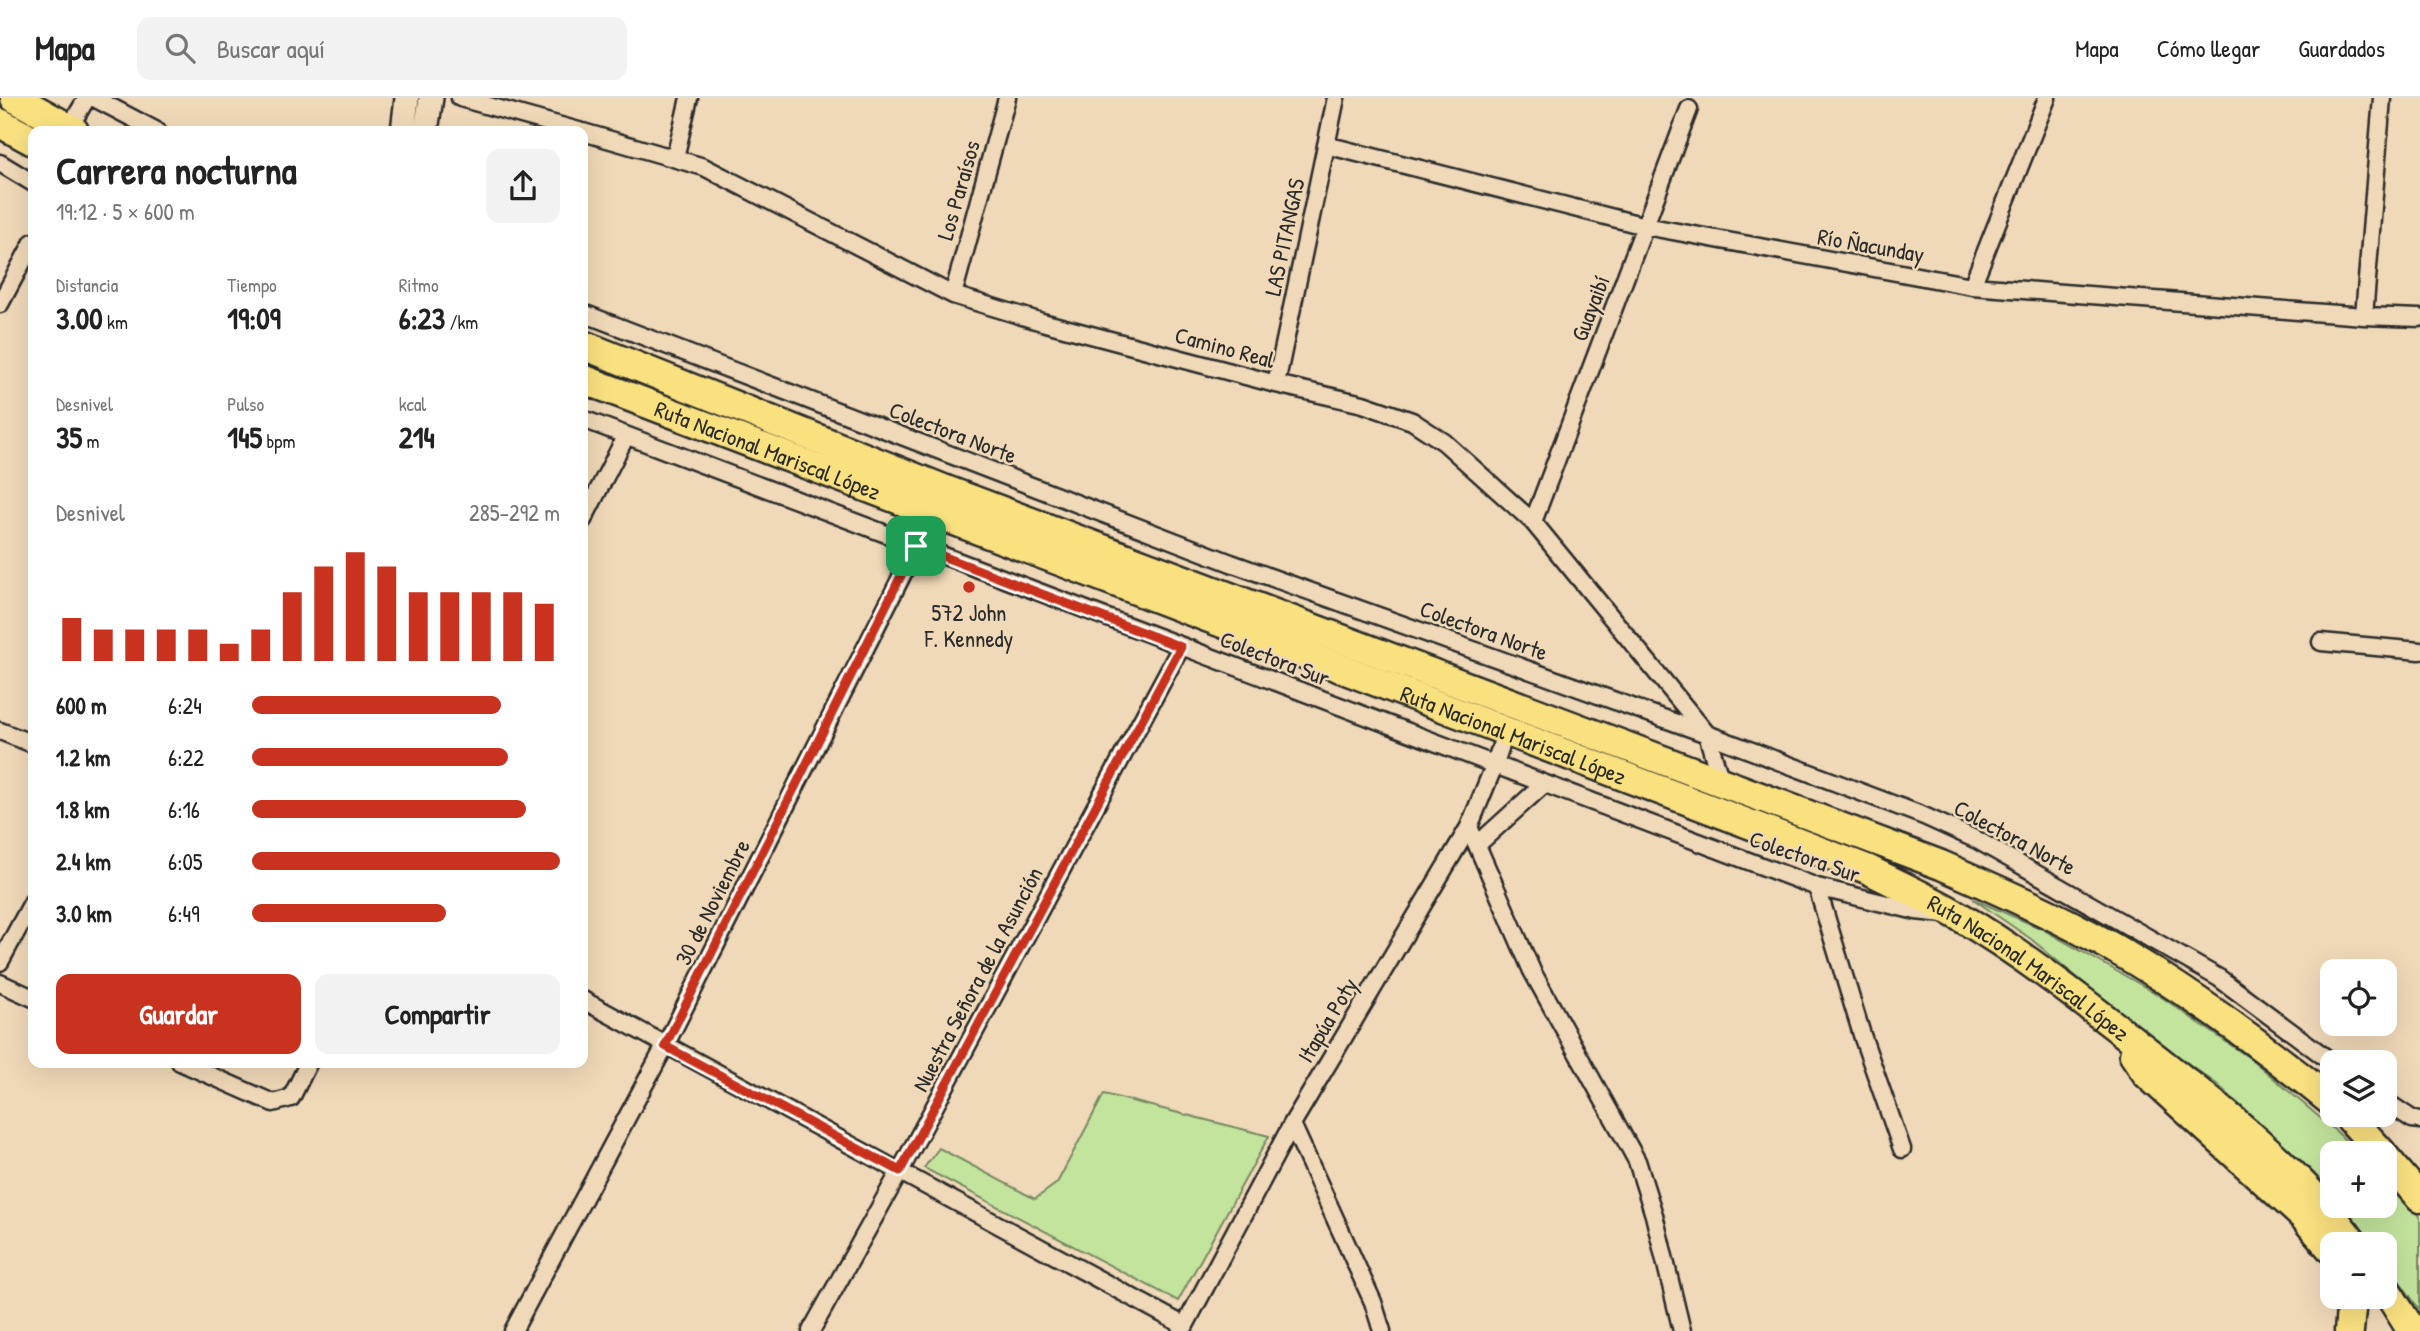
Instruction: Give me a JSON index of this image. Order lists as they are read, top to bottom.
{
  "streets": {
    "highway": ["Ruta Nacional Mariscal López"],
    "street": [
      "Los Paraísos",
      "LAS PITANGAS",
      "Río Ñacunday",
      "Guayaibí",
      "Camino Real",
      "Colectora Norte",
      "Colectora Sur",
      "30 de Noviembre",
      "Nuestra Señora de la Asunción",
      "Itapúa Poty"
    ]
  },
  "crossings": [
    ["Los Paraísos", "Camino Real"],
    ["LAS PITANGAS", "Río Ñacunday"],
    ["LAS PITANGAS", "Camino Real"],
    ["Río Ñacunday", "Guayaibí"],
    ["Guayaibí", "Camino Real"],
    ["Camino Real", "Colectora Norte"],
    ["Camino Real", "Ruta Nacional Mariscal López"],
    ["Ruta Nacional Mariscal López", "Colectora Sur"],
    ["Ruta Nacional Mariscal López", "30 de Noviembre"],
    ["Ruta Nacional Mariscal López", "Itapúa Poty"],
    ["Colectora Sur", "30 de Noviembre"],
    ["Colectora Sur", "Nuestra Señora de la Asunción"],
    ["Colectora Sur", "Itapúa Poty"]
  ],
  "places": ["572 John F. Kennedy"],
  "page": {
    "header": "Mapa",
    "search": "Buscar aquí",
    "nav": ["Mapa", "Cómo llegar", "Guardados"],
    "heading": ["Carrera nocturna", "19:12 · 5 × 600 m"],
    "stats": [
      ["Distancia", "3.00 km"],
      ["Tiempo", "19:09"],
      ["Ritmo", "6:23 /km"],
      ["Desnivel", "35 m"],
      ["Pulso", "145 bpm"],
      ["kcal", "214"]
    ],
    "chart": ["Desnivel", "285–292 m"],
    "list": [
      {
        "name": "600 m",
        "note": "6:24"
      },
      {
        "name": "1.2 km",
        "note": "6:22"
      },
      {
        "name": "1.8 km",
        "note": "6:16"
      },
      {
        "name": "2.4 km",
        "note": "6:05"
      },
      {
        "name": "3.0 km",
        "note": "6:49"
      }
    ],
    "map_buttons": ["+", "−"],
    "buttons": ["Guardar", "Compartir"]
  }
}
